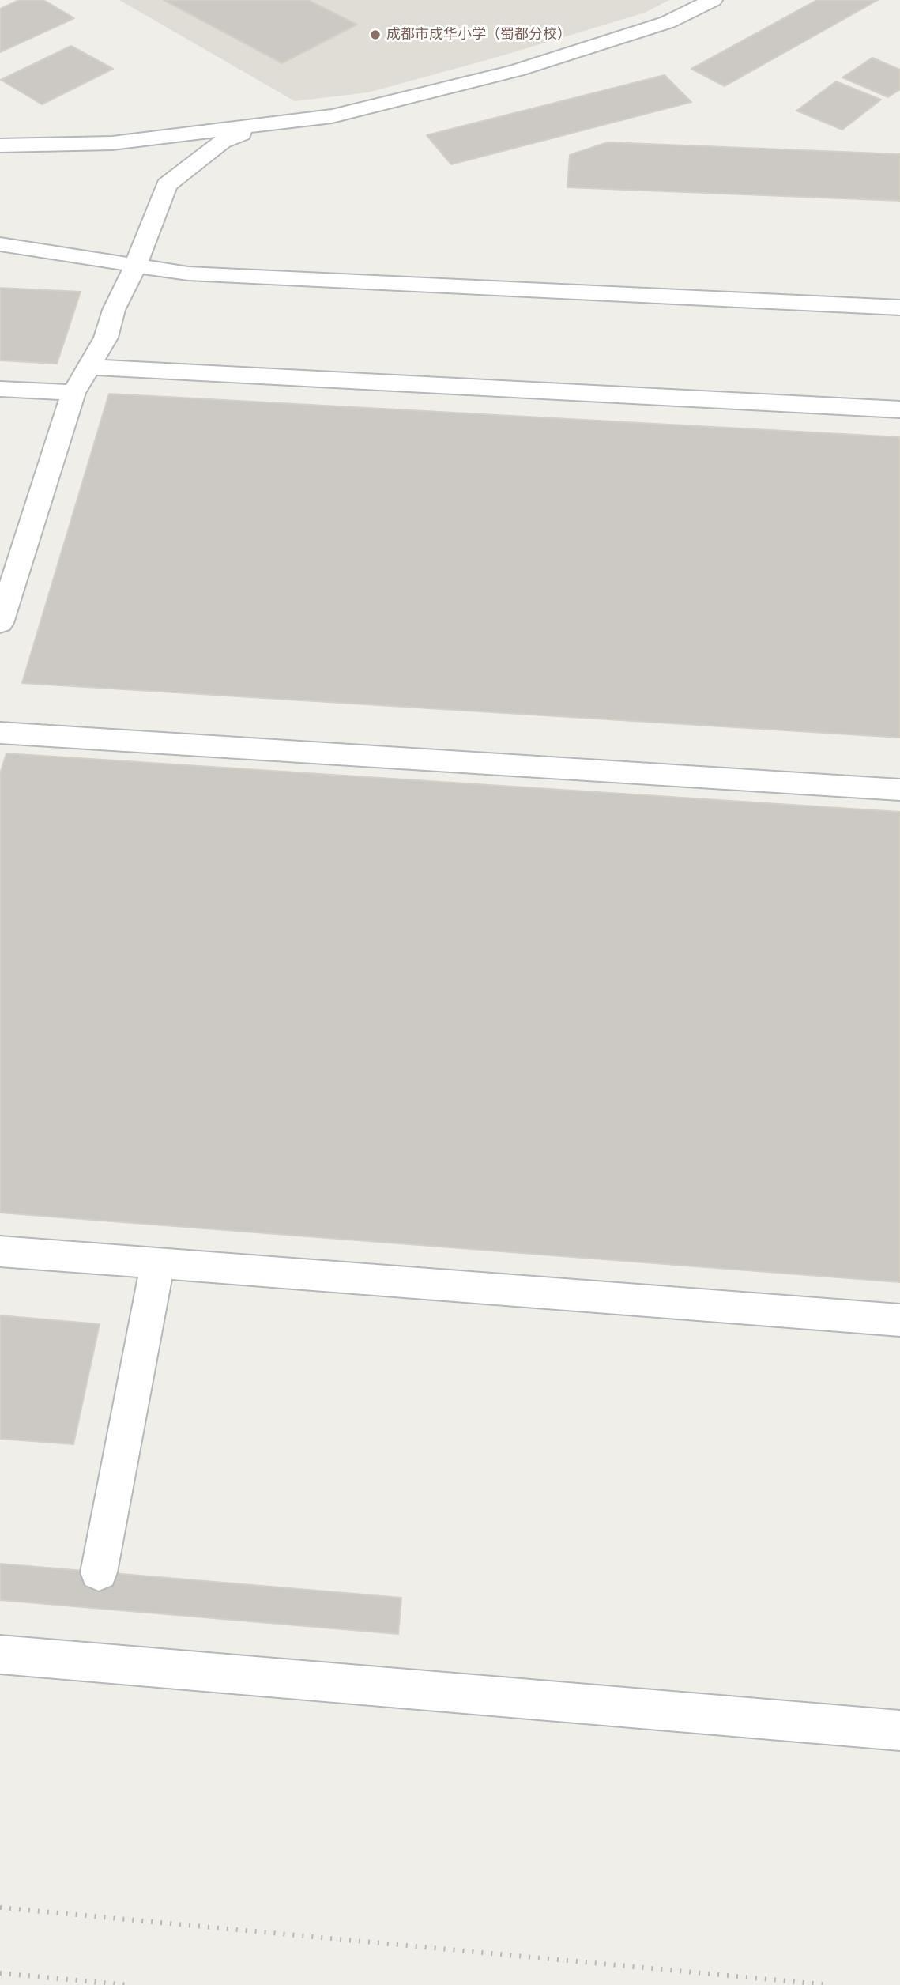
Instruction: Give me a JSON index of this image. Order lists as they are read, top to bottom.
{
  "places": ["成都市成华小学（蜀都分校）"]
}
